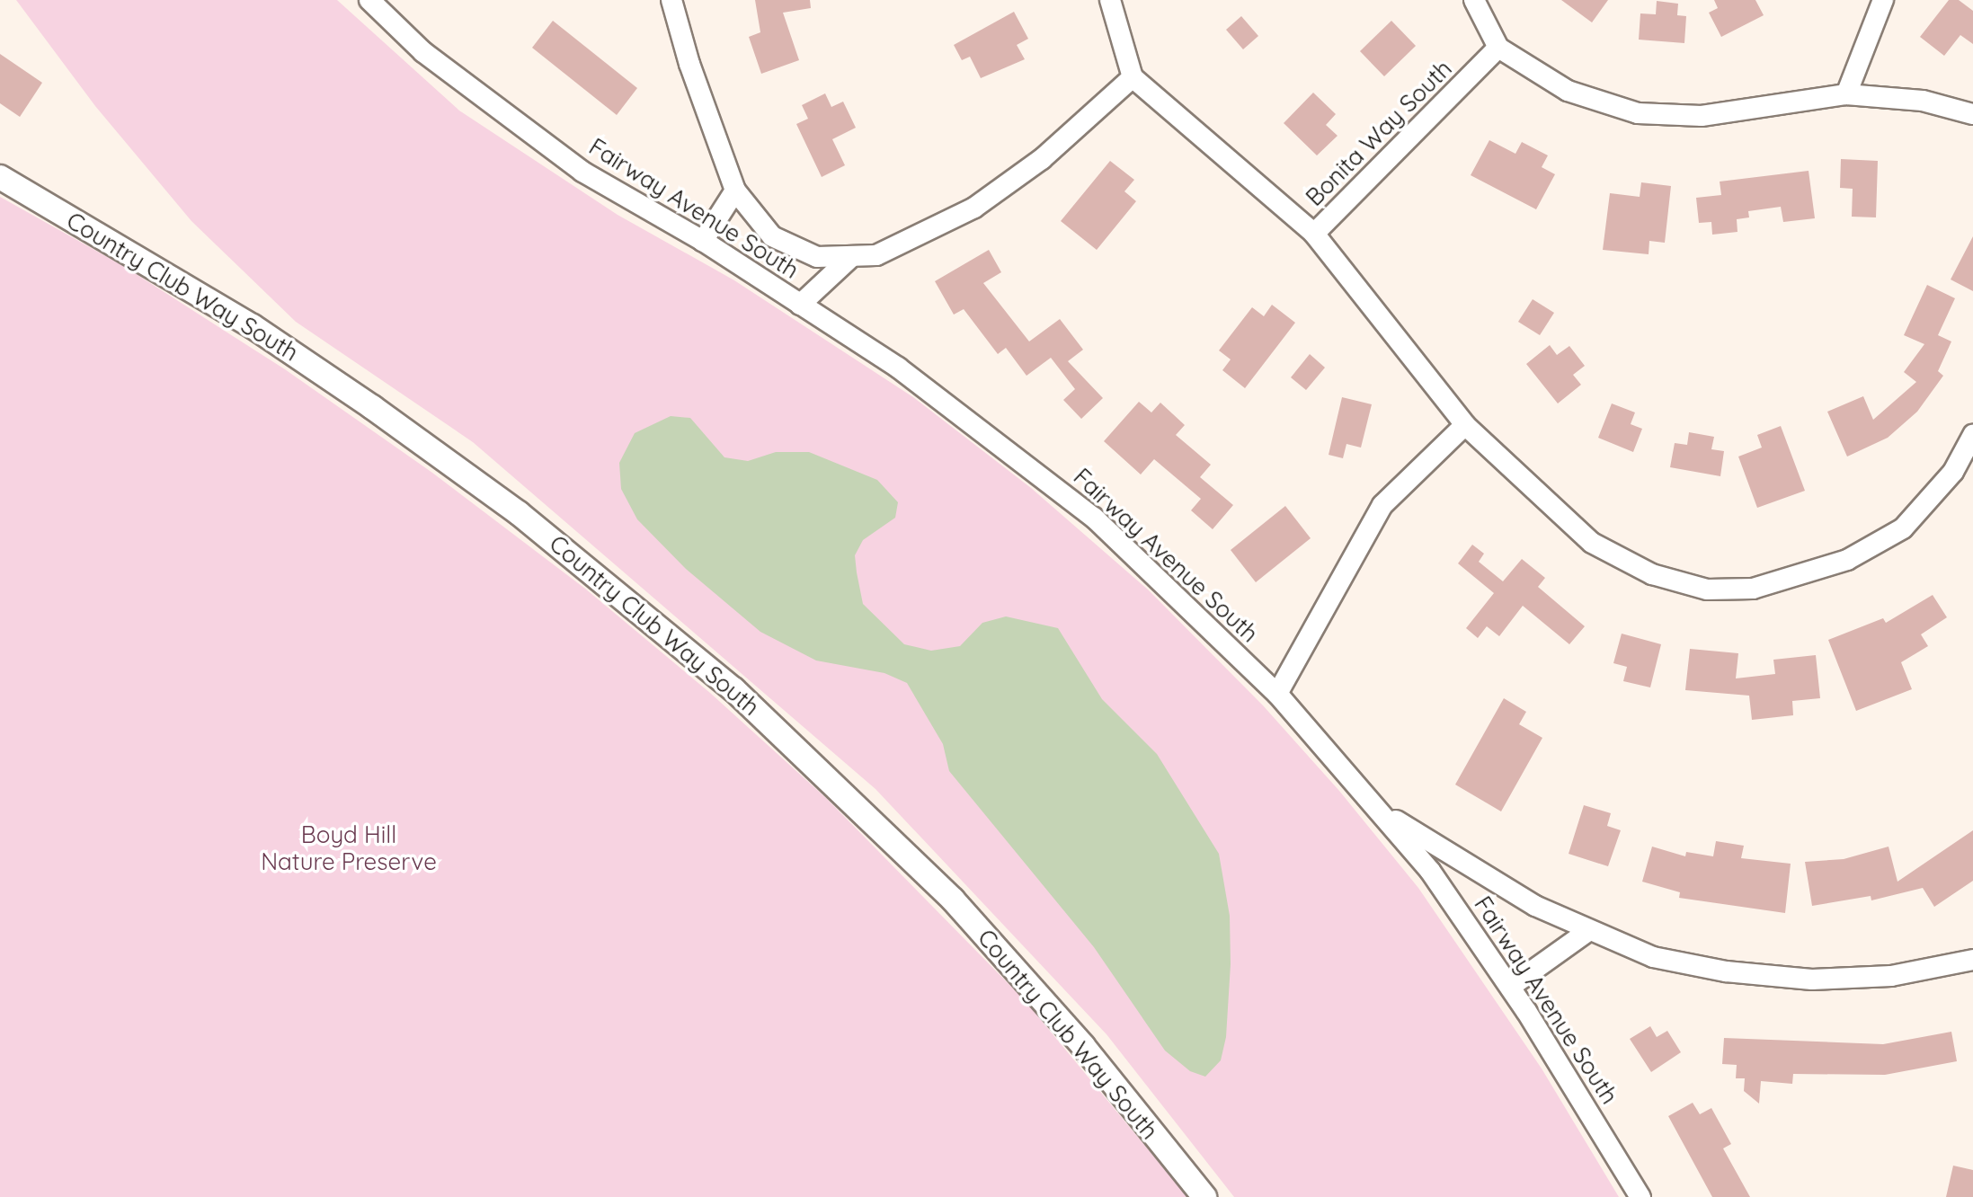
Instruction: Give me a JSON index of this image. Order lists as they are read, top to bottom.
{
  "streets": {
    "street": ["Bonita Way South", "Fairway Avenue South", "Country Club Way South"]
  },
  "parks": ["Boyd Hill Nature Preserve"]
}
